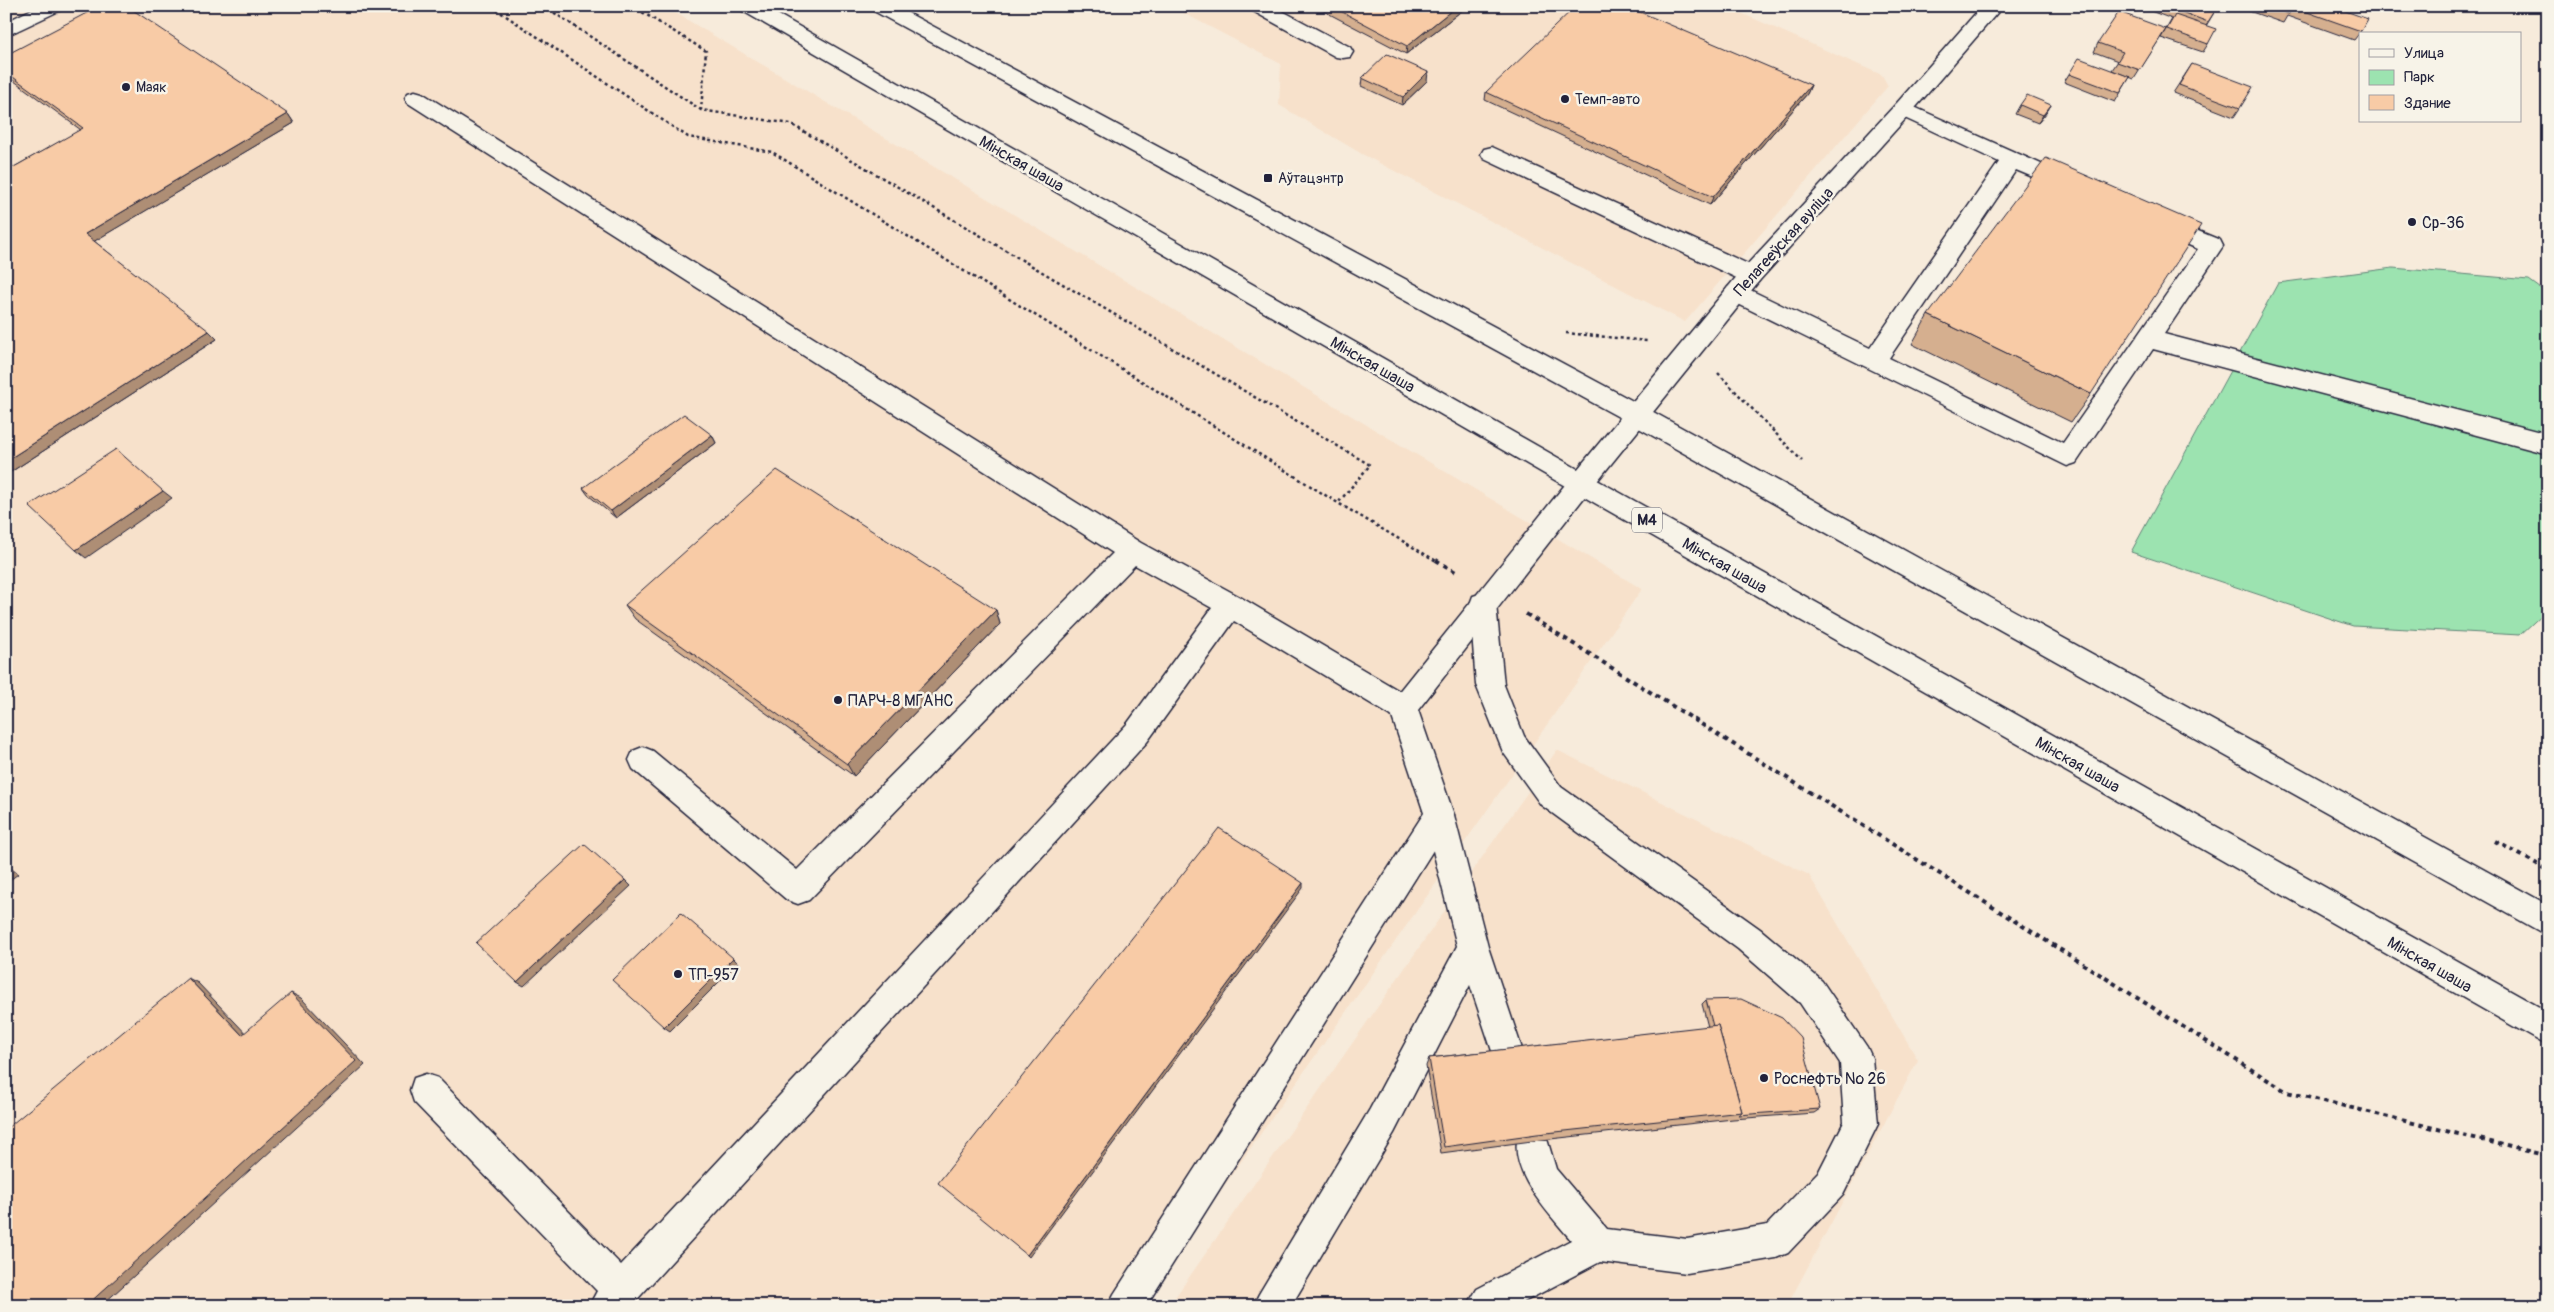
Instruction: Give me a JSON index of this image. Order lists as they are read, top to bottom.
{
  "streets": {
    "main road": ["Мінская шаша", "Пелагееўская вуліца", "М4"]
  },
  "crossings": [
    ["Мінская шаша", "Пелагееўская вуліца"]
  ],
  "places": {
    "other": [
      "Маяк",
      "Темп-авто",
      "Ср-36",
      "ПАРЧ-8 МГАНС",
      "ТП-957",
      "Роснефть № 26"
    ],
    "transit": ["Аўтацэнтр"]
  },
  "legend": ["Улица", "Парк", "Здание"]
}
